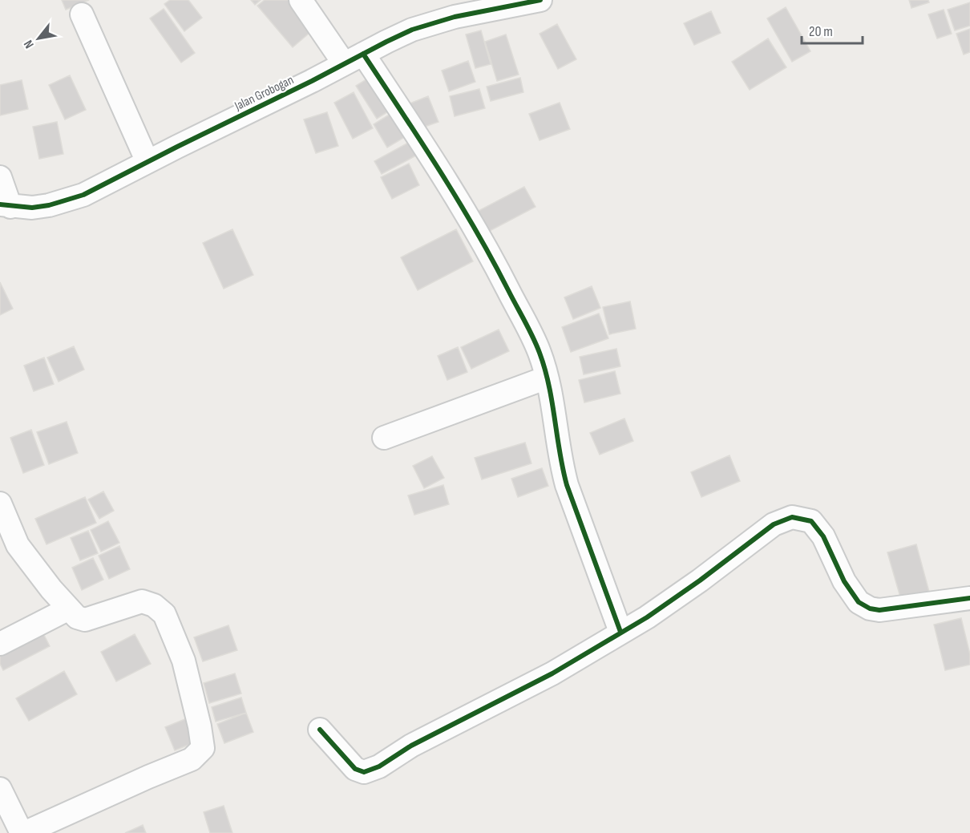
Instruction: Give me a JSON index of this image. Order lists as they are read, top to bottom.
{
  "streets": {
    "street": ["Jalan Grobogan"]
  },
  "scale_bar": "20 m",
  "north": "bottom left"
}
